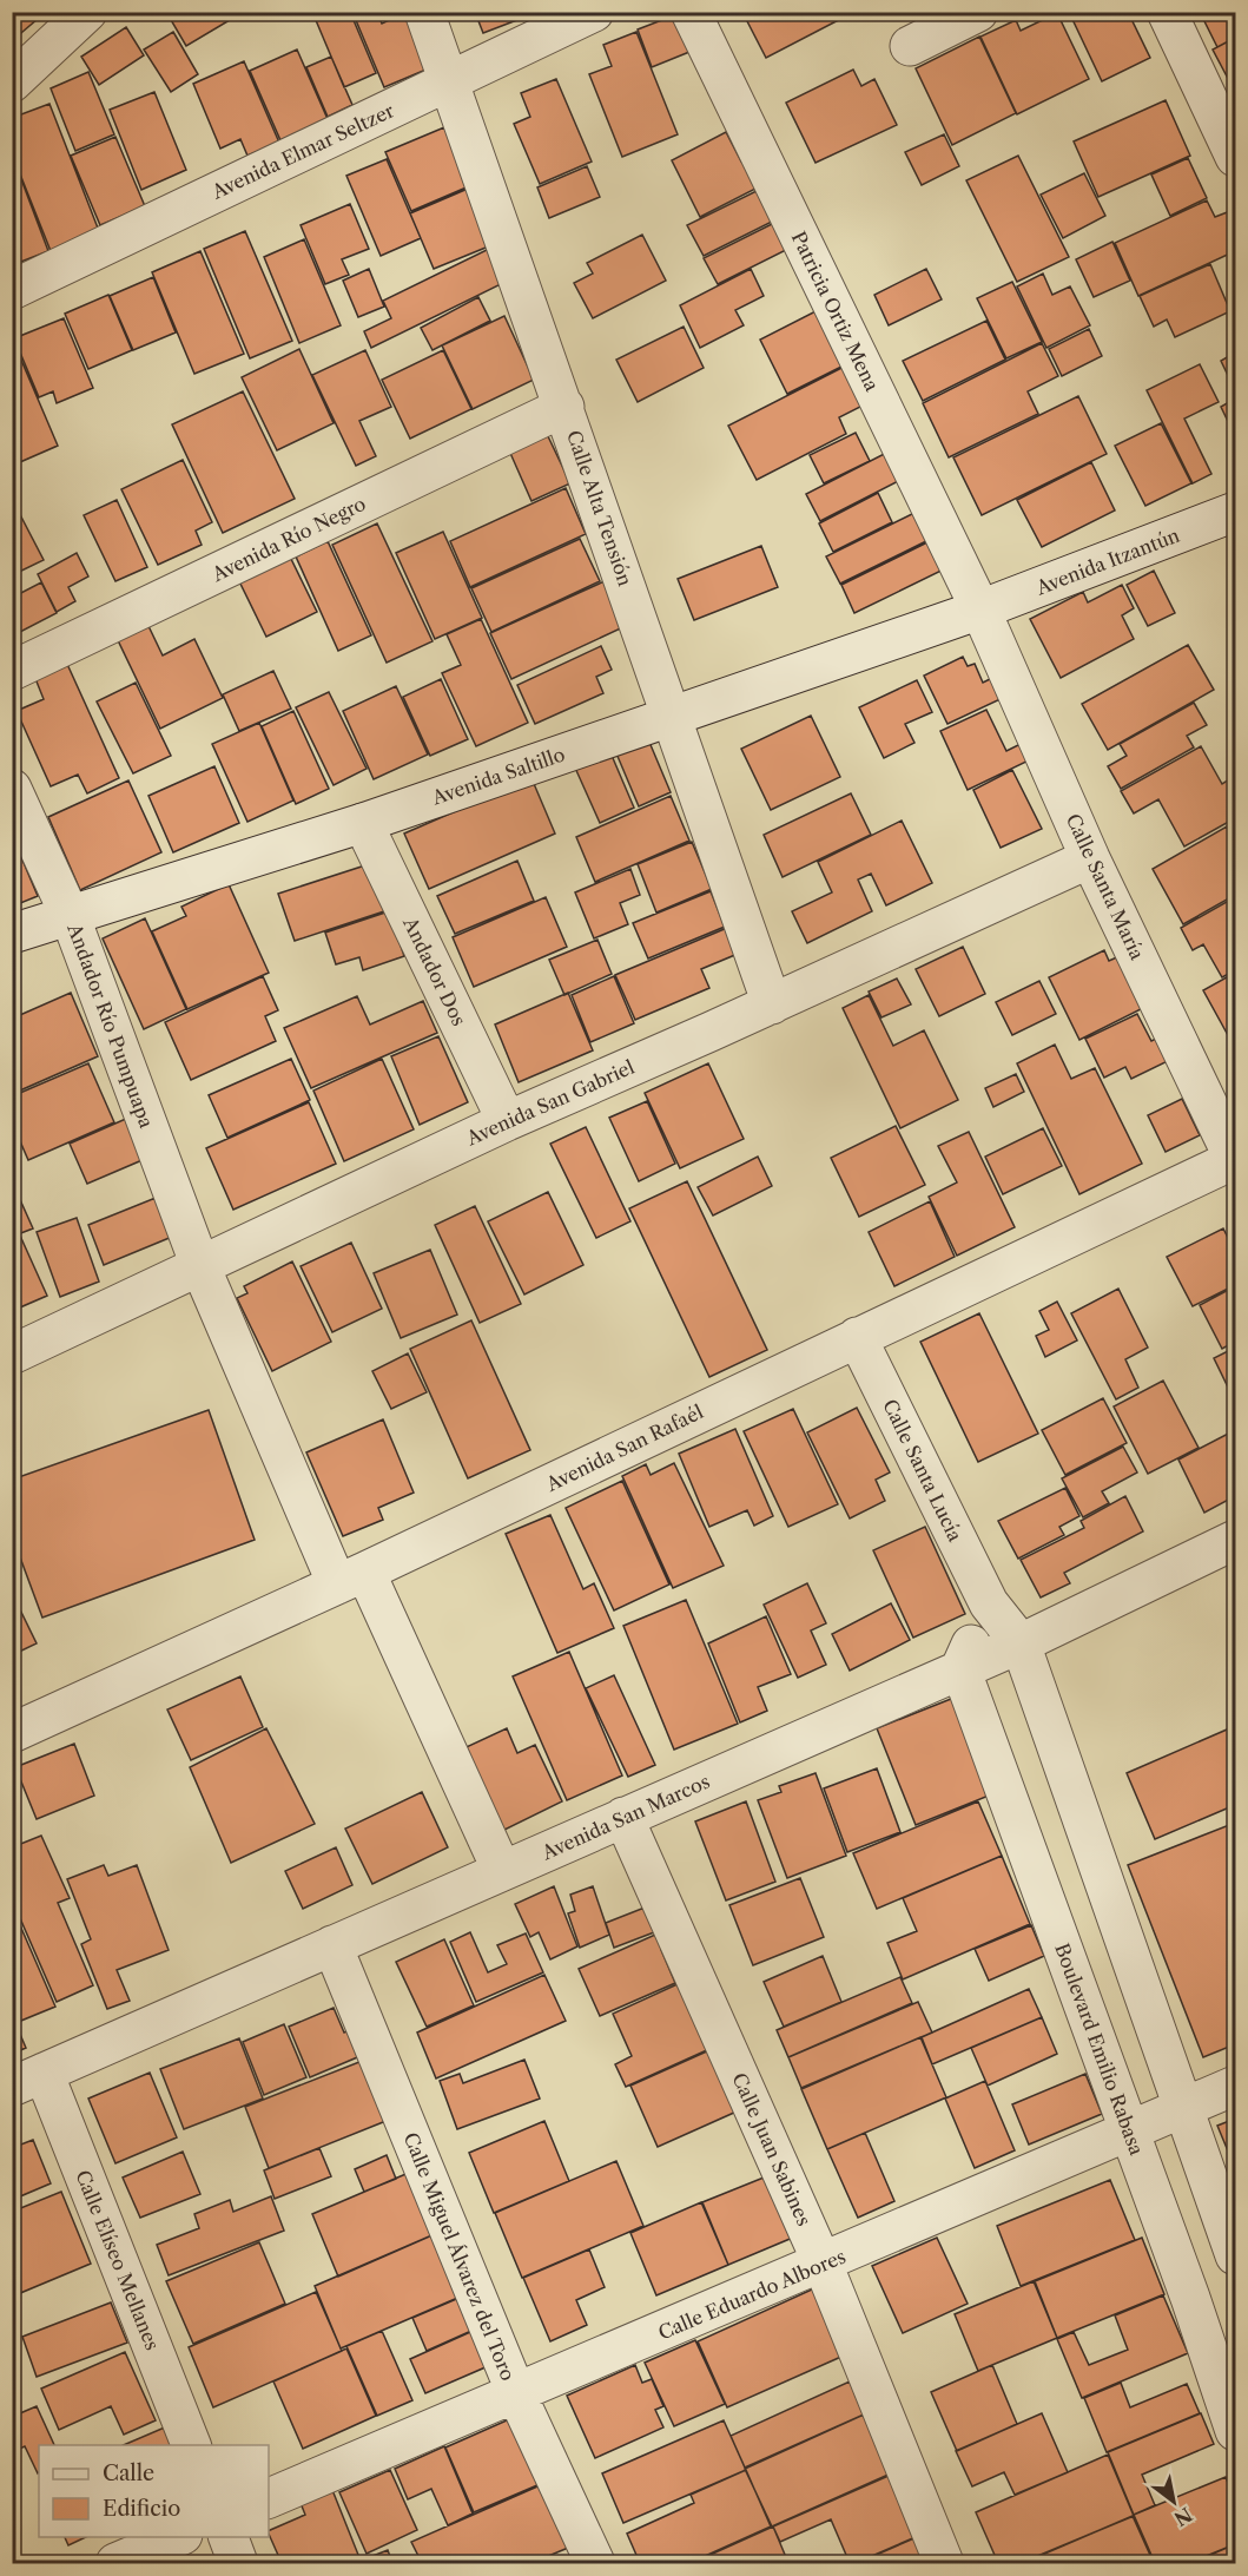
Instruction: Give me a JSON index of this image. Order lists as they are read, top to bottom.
{
  "streets": {
    "street": [
      "Avenida Elmar Seltzer",
      "Patricia Ortiz Mena",
      "Calle Alta Tensión",
      "Avenida Río Negro",
      "Avenida Itzantún",
      "Avenida Saltillo",
      "Calle Santa María",
      "Andador Dos",
      "Andador Río Pumpuapa",
      "Avenida San Gabriel",
      "Avenida San Rafaél",
      "Calle Santa Lucía",
      "Avenida San Marcos",
      "Boulevard Emilio Rabasa",
      "Calle Juan Sabines",
      "Calle Miguel Álvarez del Toro",
      "Calle Elíseo Mellanes",
      "Calle Eduardo Albores"
    ]
  },
  "crossings": [
    ["Avenida Elmar Seltzer", "Calle Alta Tensión"],
    ["Patricia Ortiz Mena", "Avenida Itzantún"],
    ["Patricia Ortiz Mena", "Avenida Saltillo"],
    ["Patricia Ortiz Mena", "Calle Santa María"],
    ["Calle Alta Tensión", "Avenida Río Negro"],
    ["Calle Alta Tensión", "Avenida Saltillo"],
    ["Calle Alta Tensión", "Avenida San Gabriel"],
    ["Avenida Itzantún", "Avenida Saltillo"],
    ["Avenida Itzantún", "Calle Santa María"],
    ["Avenida Saltillo", "Calle Santa María"],
    ["Avenida Saltillo", "Andador Dos"],
    ["Avenida Saltillo", "Andador Río Pumpuapa"],
    ["Calle Santa María", "Avenida San Gabriel"],
    ["Calle Santa María", "Avenida San Rafaél"],
    ["Andador Dos", "Avenida San Gabriel"],
    ["Andador Río Pumpuapa", "Avenida San Gabriel"],
    ["Andador Río Pumpuapa", "Avenida San Rafaél"],
    ["Andador Río Pumpuapa", "Avenida San Marcos"],
    ["Avenida San Rafaél", "Calle Santa Lucía"],
    ["Calle Santa Lucía", "Avenida San Marcos"],
    ["Avenida San Marcos", "Boulevard Emilio Rabasa"],
    ["Avenida San Marcos", "Calle Juan Sabines"],
    ["Avenida San Marcos", "Calle Miguel Álvarez del Toro"],
    ["Avenida San Marcos", "Calle Elíseo Mellanes"],
    ["Boulevard Emilio Rabasa", "Calle Eduardo Albores"],
    ["Calle Juan Sabines", "Calle Eduardo Albores"],
    ["Calle Miguel Álvarez del Toro", "Calle Eduardo Albores"]
  ],
  "legend": ["Calle", "Edificio"],
  "north": "bottom right"
}
